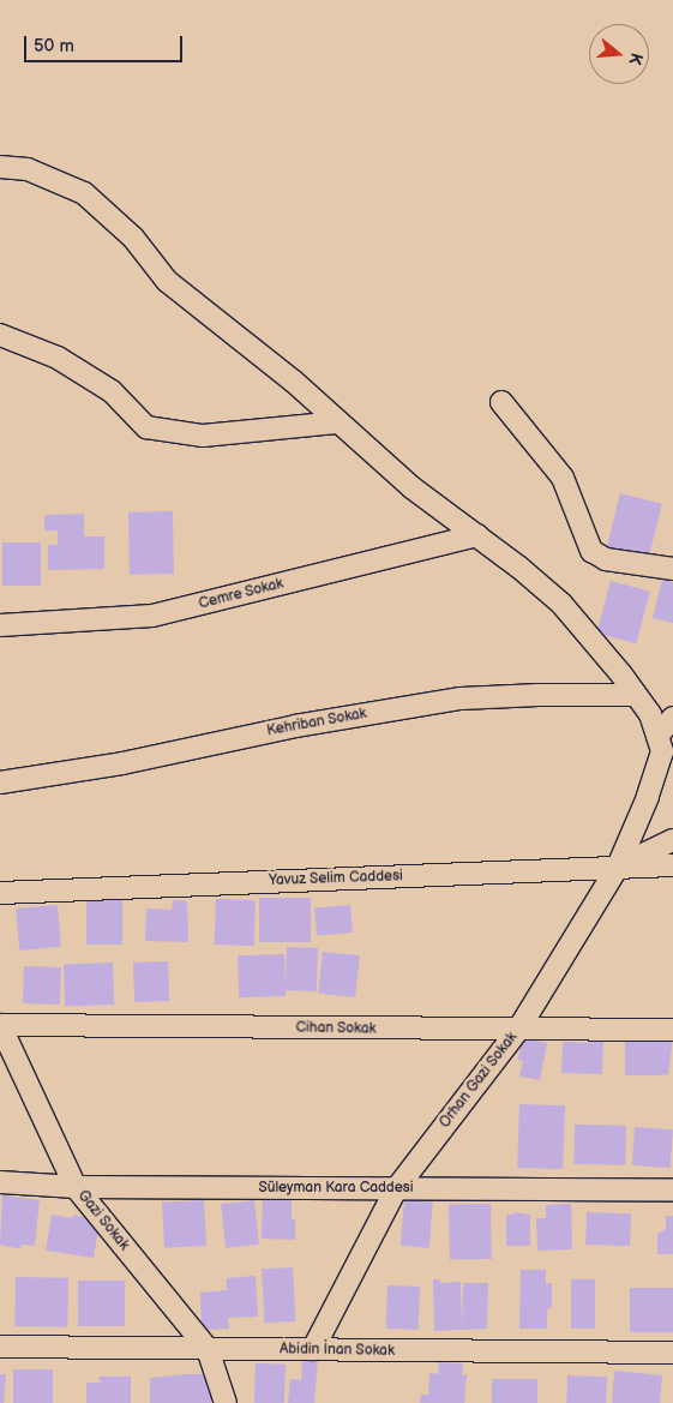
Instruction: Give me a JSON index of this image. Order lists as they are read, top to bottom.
{
  "streets": {
    "street": [
      "Cemre Sokak",
      "Kehriban Sokak",
      "Yavuz Selim Caddesi",
      "Cihan Sokak",
      "Orhan Gazi Sokak",
      "Süleyman Kara Caddesi",
      "Gazi Sokak",
      "Abidin İnan Sokak"
    ]
  },
  "crossings": [
    ["Yavuz Selim Caddesi", "Orhan Gazi Sokak"],
    ["Cihan Sokak", "Orhan Gazi Sokak"],
    ["Cihan Sokak", "Gazi Sokak"],
    ["Orhan Gazi Sokak", "Süleyman Kara Caddesi"],
    ["Orhan Gazi Sokak", "Abidin İnan Sokak"],
    ["Süleyman Kara Caddesi", "Gazi Sokak"],
    ["Gazi Sokak", "Abidin İnan Sokak"]
  ],
  "scale_bar": "50 m",
  "north": "right"
}
